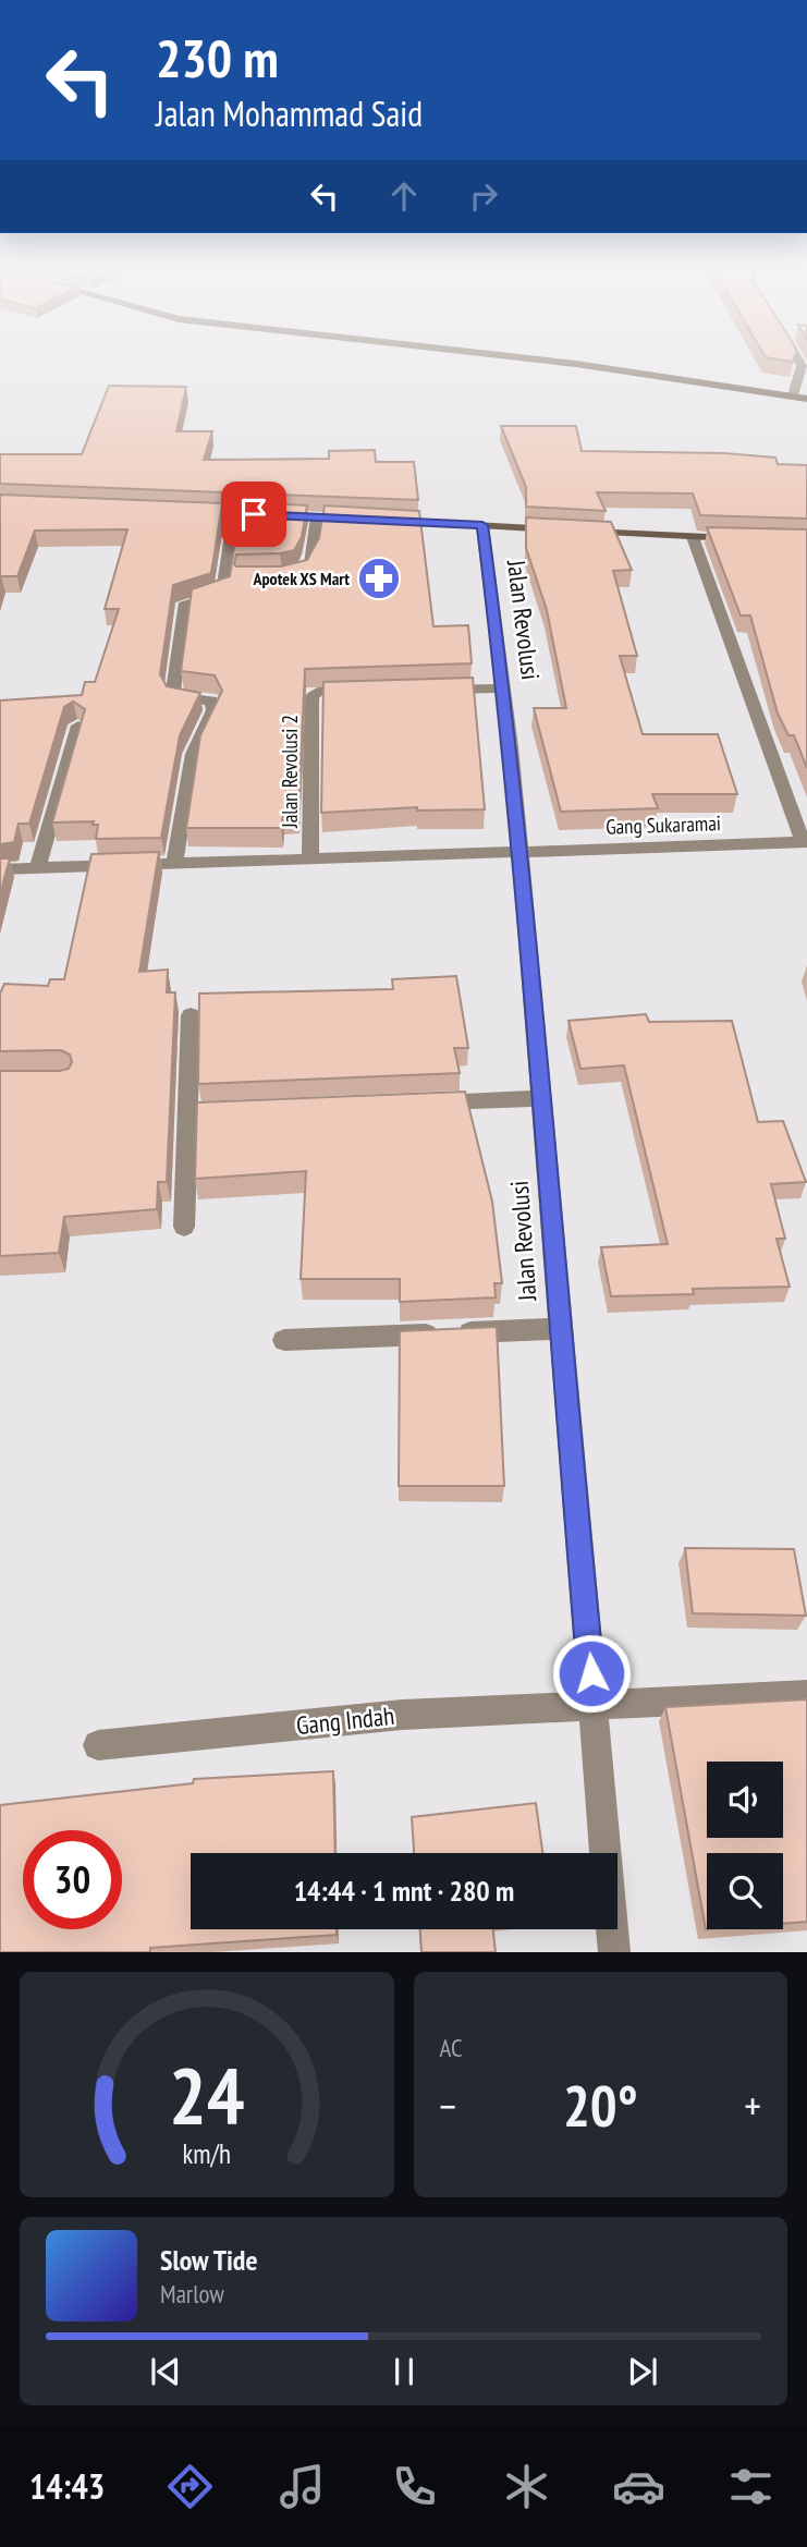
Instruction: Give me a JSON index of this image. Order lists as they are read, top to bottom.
{
  "streets": {
    "street": [
      "Jalan Revolusi",
      "Jalan Revolusi 2",
      "Gang Sukaramai",
      "Gang Indah"
    ]
  },
  "crossings": [
    ["Jalan Revolusi", "Gang Sukaramai"],
    ["Jalan Revolusi", "Gang Indah"],
    ["Jalan Revolusi 2", "Gang Sukaramai"]
  ],
  "places": {
    "pharmacy": ["Apotek XS Mart"]
  },
  "page": {
    "turn": ["230 m", "Jalan Mohammad Said"],
    "limit": "30",
    "trip": "14:44 · 1 mnt · 280 m",
    "tile": "AC",
    "heat": ["−", "20°", "+"],
    "song": ["Slow Tide", "Marlow"],
    "tabs": "14:43",
    "gauge": ["24", "km/h"]
  }
}
